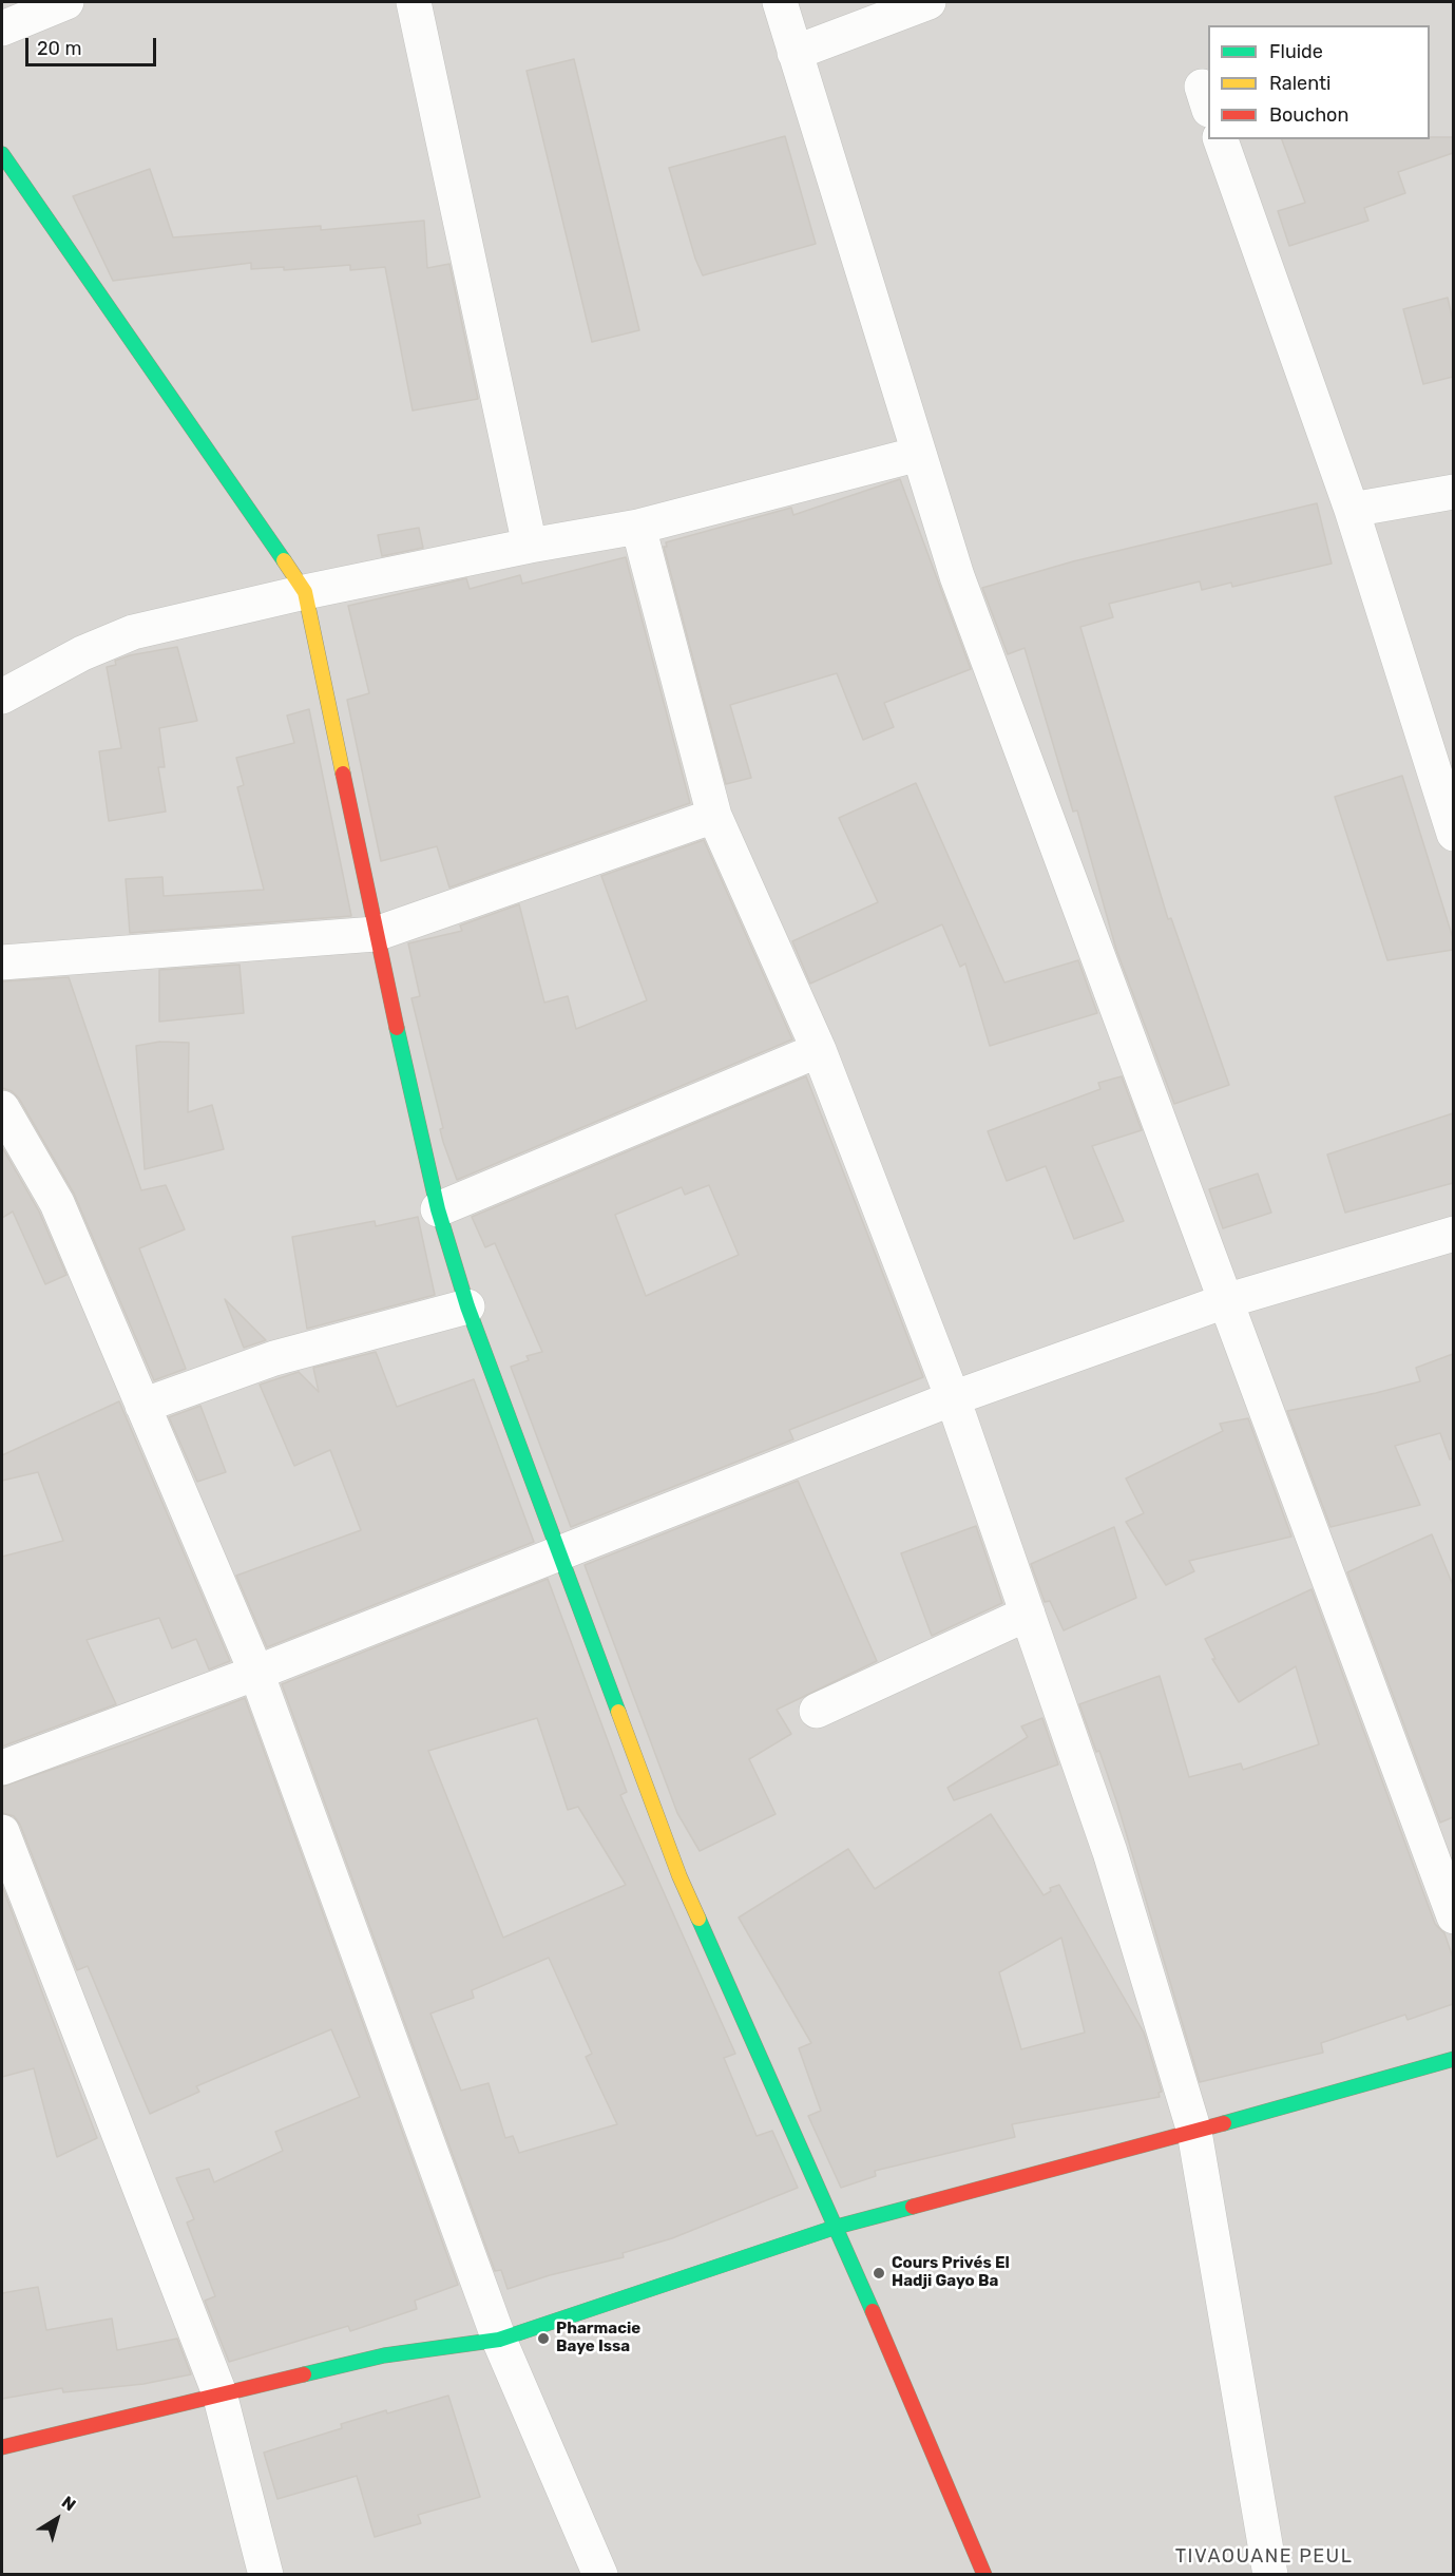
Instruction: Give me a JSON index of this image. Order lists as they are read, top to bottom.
{
  "districts": ["TIVAOUANE PEUL"],
  "places": ["Cours Privés El Hadji Gayo Ba", "Pharmacie Baye Issa"],
  "legend": ["Fluide", "Ralenti", "Bouchon"],
  "scale_bar": "20 m",
  "north": "top right"
}
